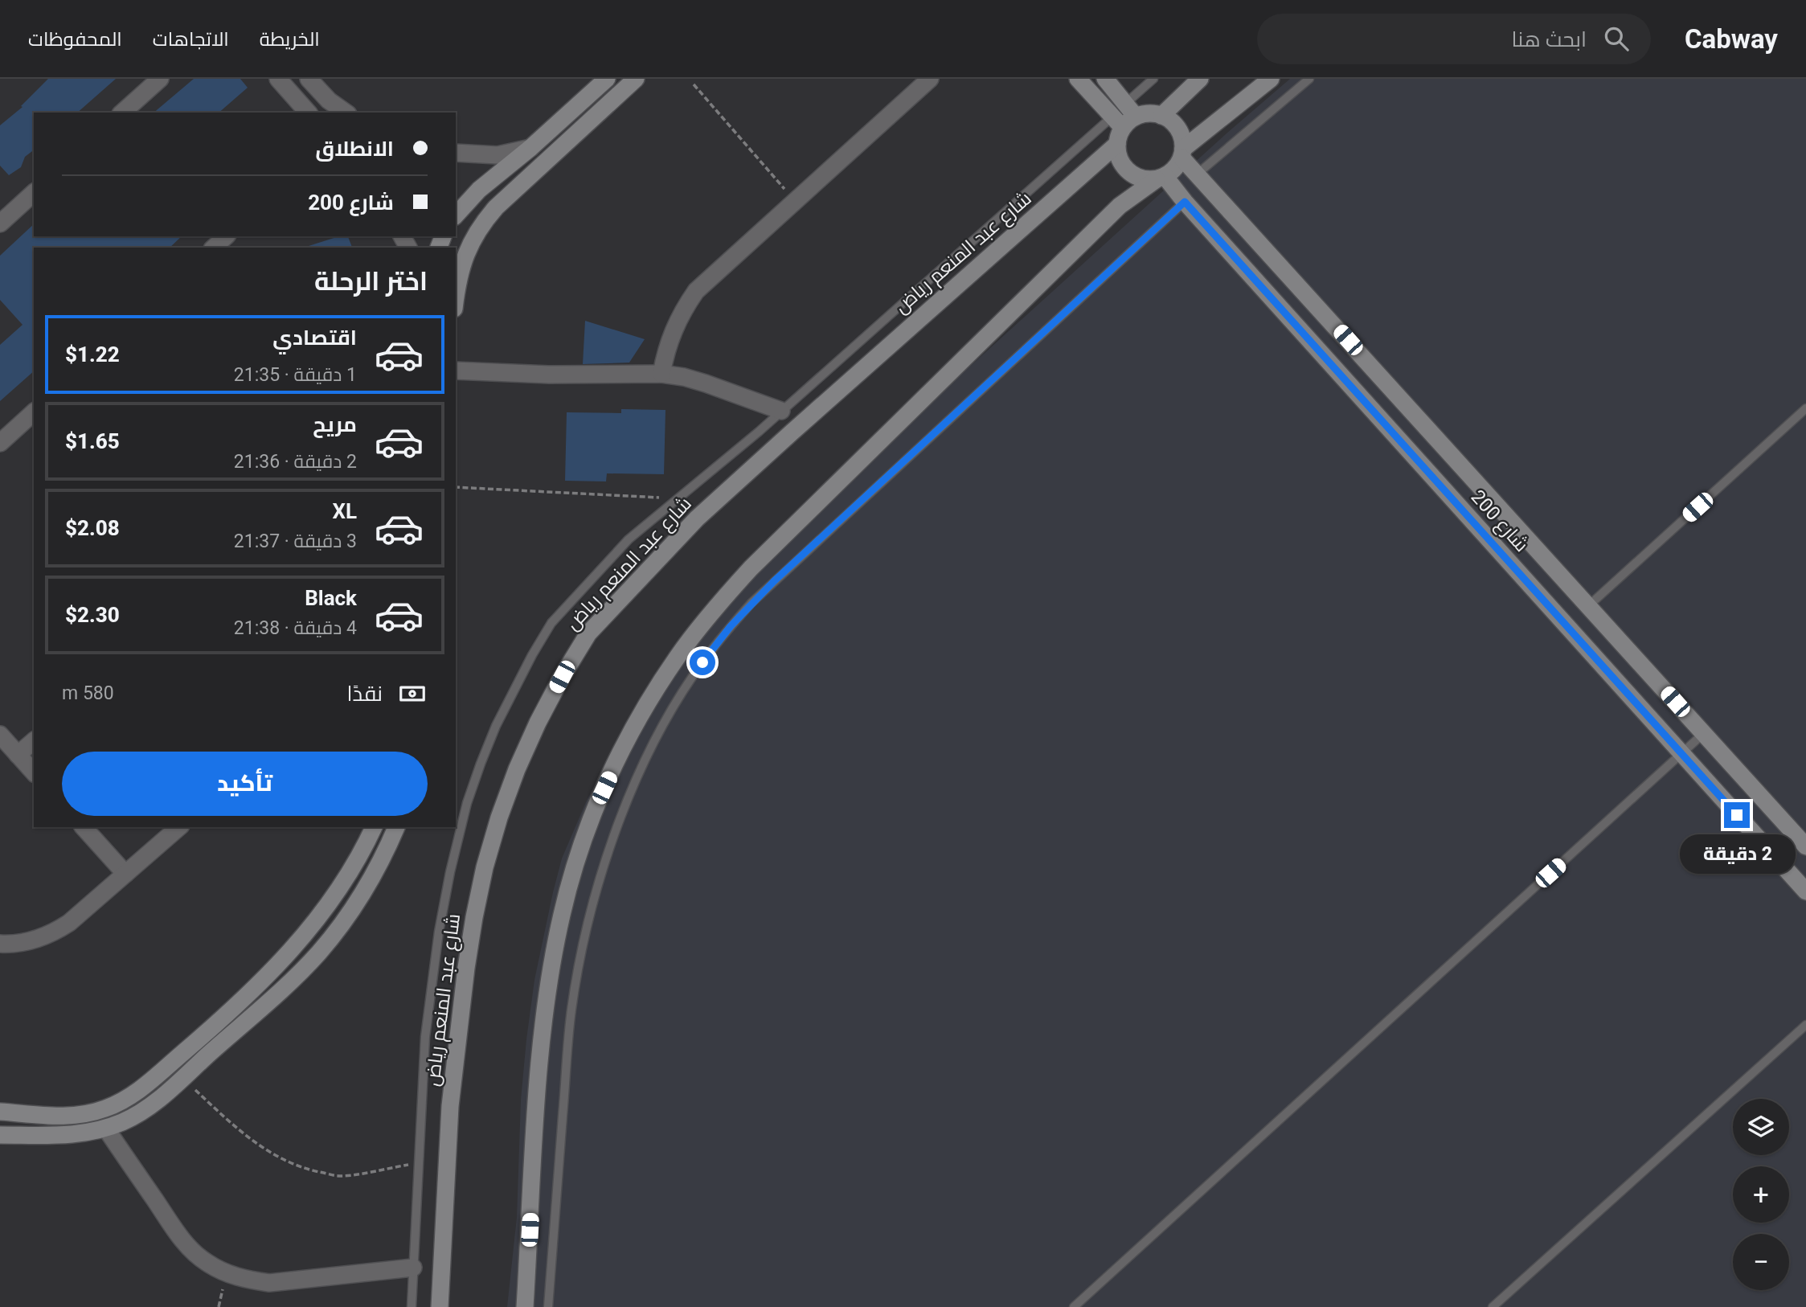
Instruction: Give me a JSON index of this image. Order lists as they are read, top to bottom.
{
  "streets": {
    "street": ["شارع عبد المنعم رياض", "شارع 200"]
  },
  "crossings": [
    ["شارع عبد المنعم رياض", "شارع 200"]
  ],
  "page": {
    "header": "Cabway",
    "search": "ابحث هنا",
    "nav": ["الخريطة", "الاتجاهات", "المحفوظات"],
    "banner": ["الانطلاق", "شارع 200"],
    "heading": "اختر الرحلة",
    "list": [
      {
        "name": "اقتصادي",
        "note": "1 دقيقة · 21:35",
        "value": "$1.22"
      },
      {
        "name": "مريح",
        "note": "2 دقيقة · 21:36",
        "value": "$1.65"
      },
      {
        "name": "XL",
        "note": "3 دقيقة · 21:37",
        "value": "$2.08"
      },
      {
        "name": "Black",
        "note": "4 دقيقة · 21:38",
        "value": "$2.30"
      }
    ],
    "pay": ["نقدًا", "580 m"],
    "buttons": "تأكيد",
    "bubble": "2 دقيقة",
    "map_buttons": ["+", "−"]
  }
}
